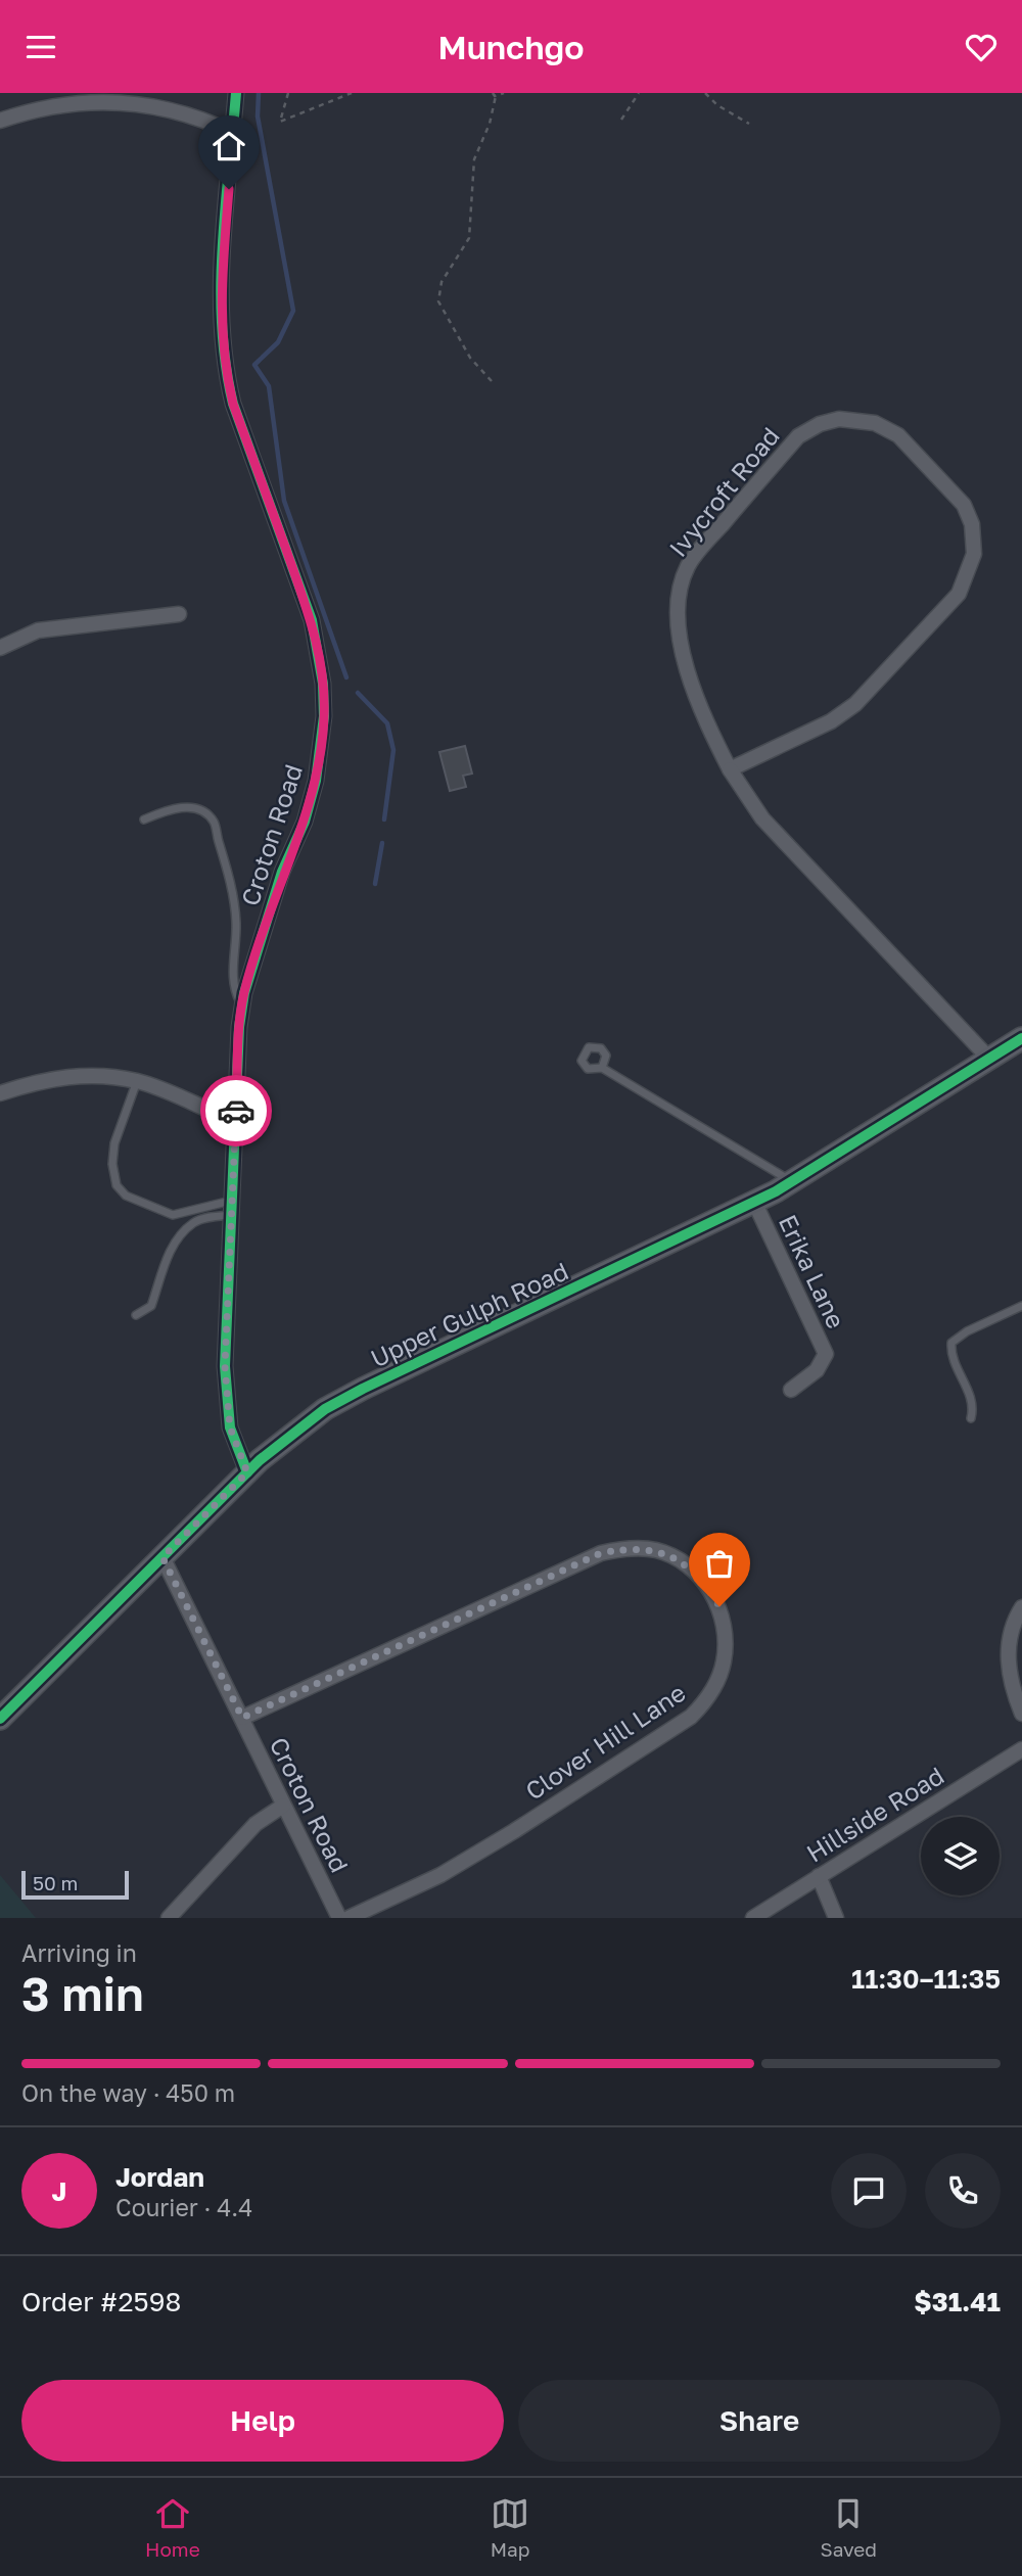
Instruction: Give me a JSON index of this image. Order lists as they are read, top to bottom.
{
  "streets": {
    "street": [
      "Ivycroft Road",
      "Croton Road",
      "Erika Lane",
      "Upper Gulph Road",
      "Clover Hill Lane",
      "Hillside Road"
    ]
  },
  "crossings": [
    ["Ivycroft Road", "Upper Gulph Road"],
    ["Croton Road", "Upper Gulph Road"],
    ["Croton Road", "Clover Hill Lane"],
    ["Erika Lane", "Upper Gulph Road"]
  ],
  "scale_bar": "50 m",
  "page": {
    "header": "Munchgo",
    "scale": "50 m",
    "heading": ["3 min", "Arriving in", "11:30–11:35"],
    "panel": [
      "Jordan",
      "Courier · 4.4",
      "Order #2598",
      "$31.41"
    ],
    "bar": "On the way · 450 m",
    "round": "J",
    "buttons": ["Help", "Share"],
    "tabs": ["Home", "Map", "Saved"]
  }
}
